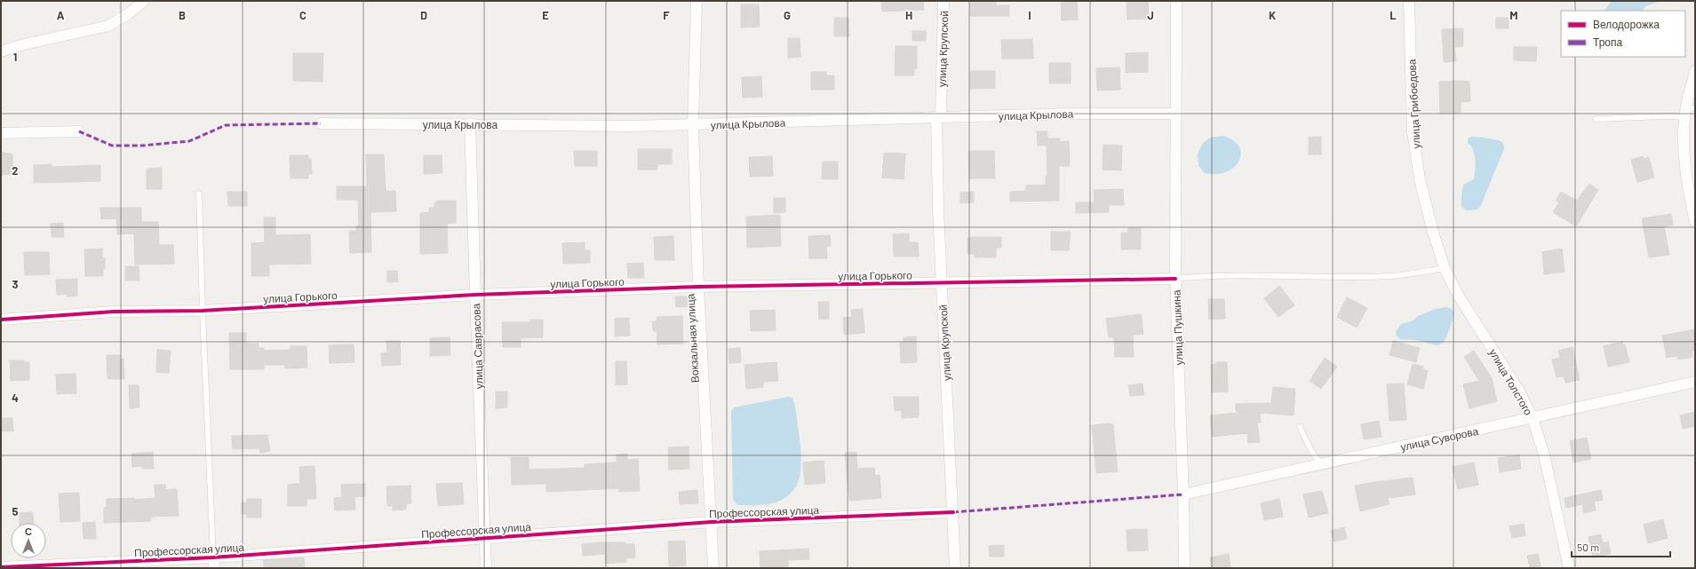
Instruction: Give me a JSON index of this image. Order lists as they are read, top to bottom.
{
  "streets": {
    "street": [
      "улица Крупской",
      "улица Грибоедова",
      "улица Крылова",
      "улица Горького",
      "улица Пушкина",
      "Вокзальная улица",
      "улица Саврасова",
      "улица Толстого",
      "улица Суворова",
      "Профессорская улица"
    ]
  },
  "crossings": [
    ["улица Крупской", "улица Крылова"],
    ["улица Крупской", "улица Горького"],
    ["улица Крупской", "Профессорская улица"],
    ["улица Грибоедова", "улица Толстого"],
    ["улица Крылова", "улица Пушкина"],
    ["улица Крылова", "Вокзальная улица"],
    ["улица Крылова", "улица Саврасова"],
    ["улица Горького", "улица Пушкина"],
    ["улица Горького", "Вокзальная улица"],
    ["улица Горького", "улица Саврасова"],
    ["улица Пушкина", "улица Суворова"],
    ["Вокзальная улица", "Профессорская улица"],
    ["улица Саврасова", "Профессорская улица"],
    ["улица Толстого", "улица Суворова"]
  ],
  "legend": ["Велодорожка", "Тропа"],
  "scale_bar": "50 m",
  "north": "top",
  "grid": {
    "columns": [
      "A",
      "B",
      "C",
      "D",
      "E",
      "F",
      "G",
      "H",
      "I",
      "J",
      "K",
      "L",
      "M"
    ],
    "rows": [
      "1",
      "2",
      "3",
      "4",
      "5"
    ]
  }
}
